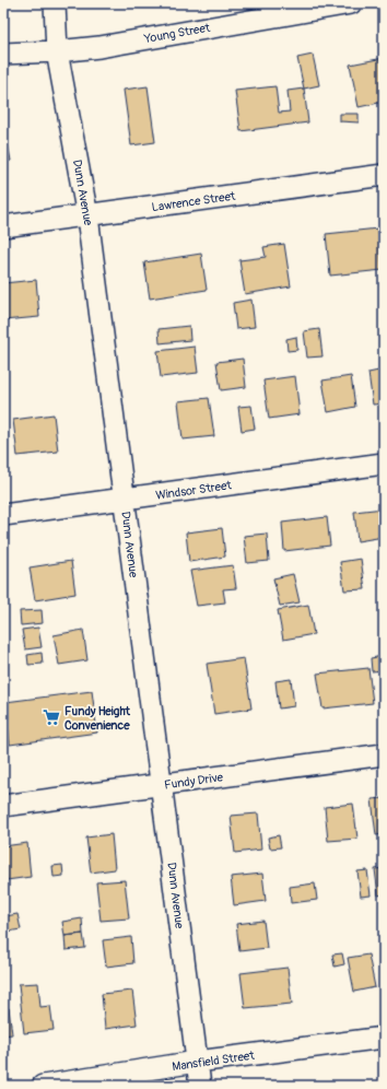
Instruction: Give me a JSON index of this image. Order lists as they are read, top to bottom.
{
  "streets": {
    "street": [
      "Young Street",
      "Dunn Avenue",
      "Lawrence Street",
      "Windsor Street",
      "Fundy Drive",
      "Mansfield Street"
    ]
  },
  "crossings": [
    ["Young Street", "Dunn Avenue"],
    ["Dunn Avenue", "Lawrence Street"],
    ["Dunn Avenue", "Windsor Street"],
    ["Dunn Avenue", "Fundy Drive"],
    ["Dunn Avenue", "Mansfield Street"]
  ],
  "places": {
    "supermarket": ["Fundy Height Convenience"]
  }
}
